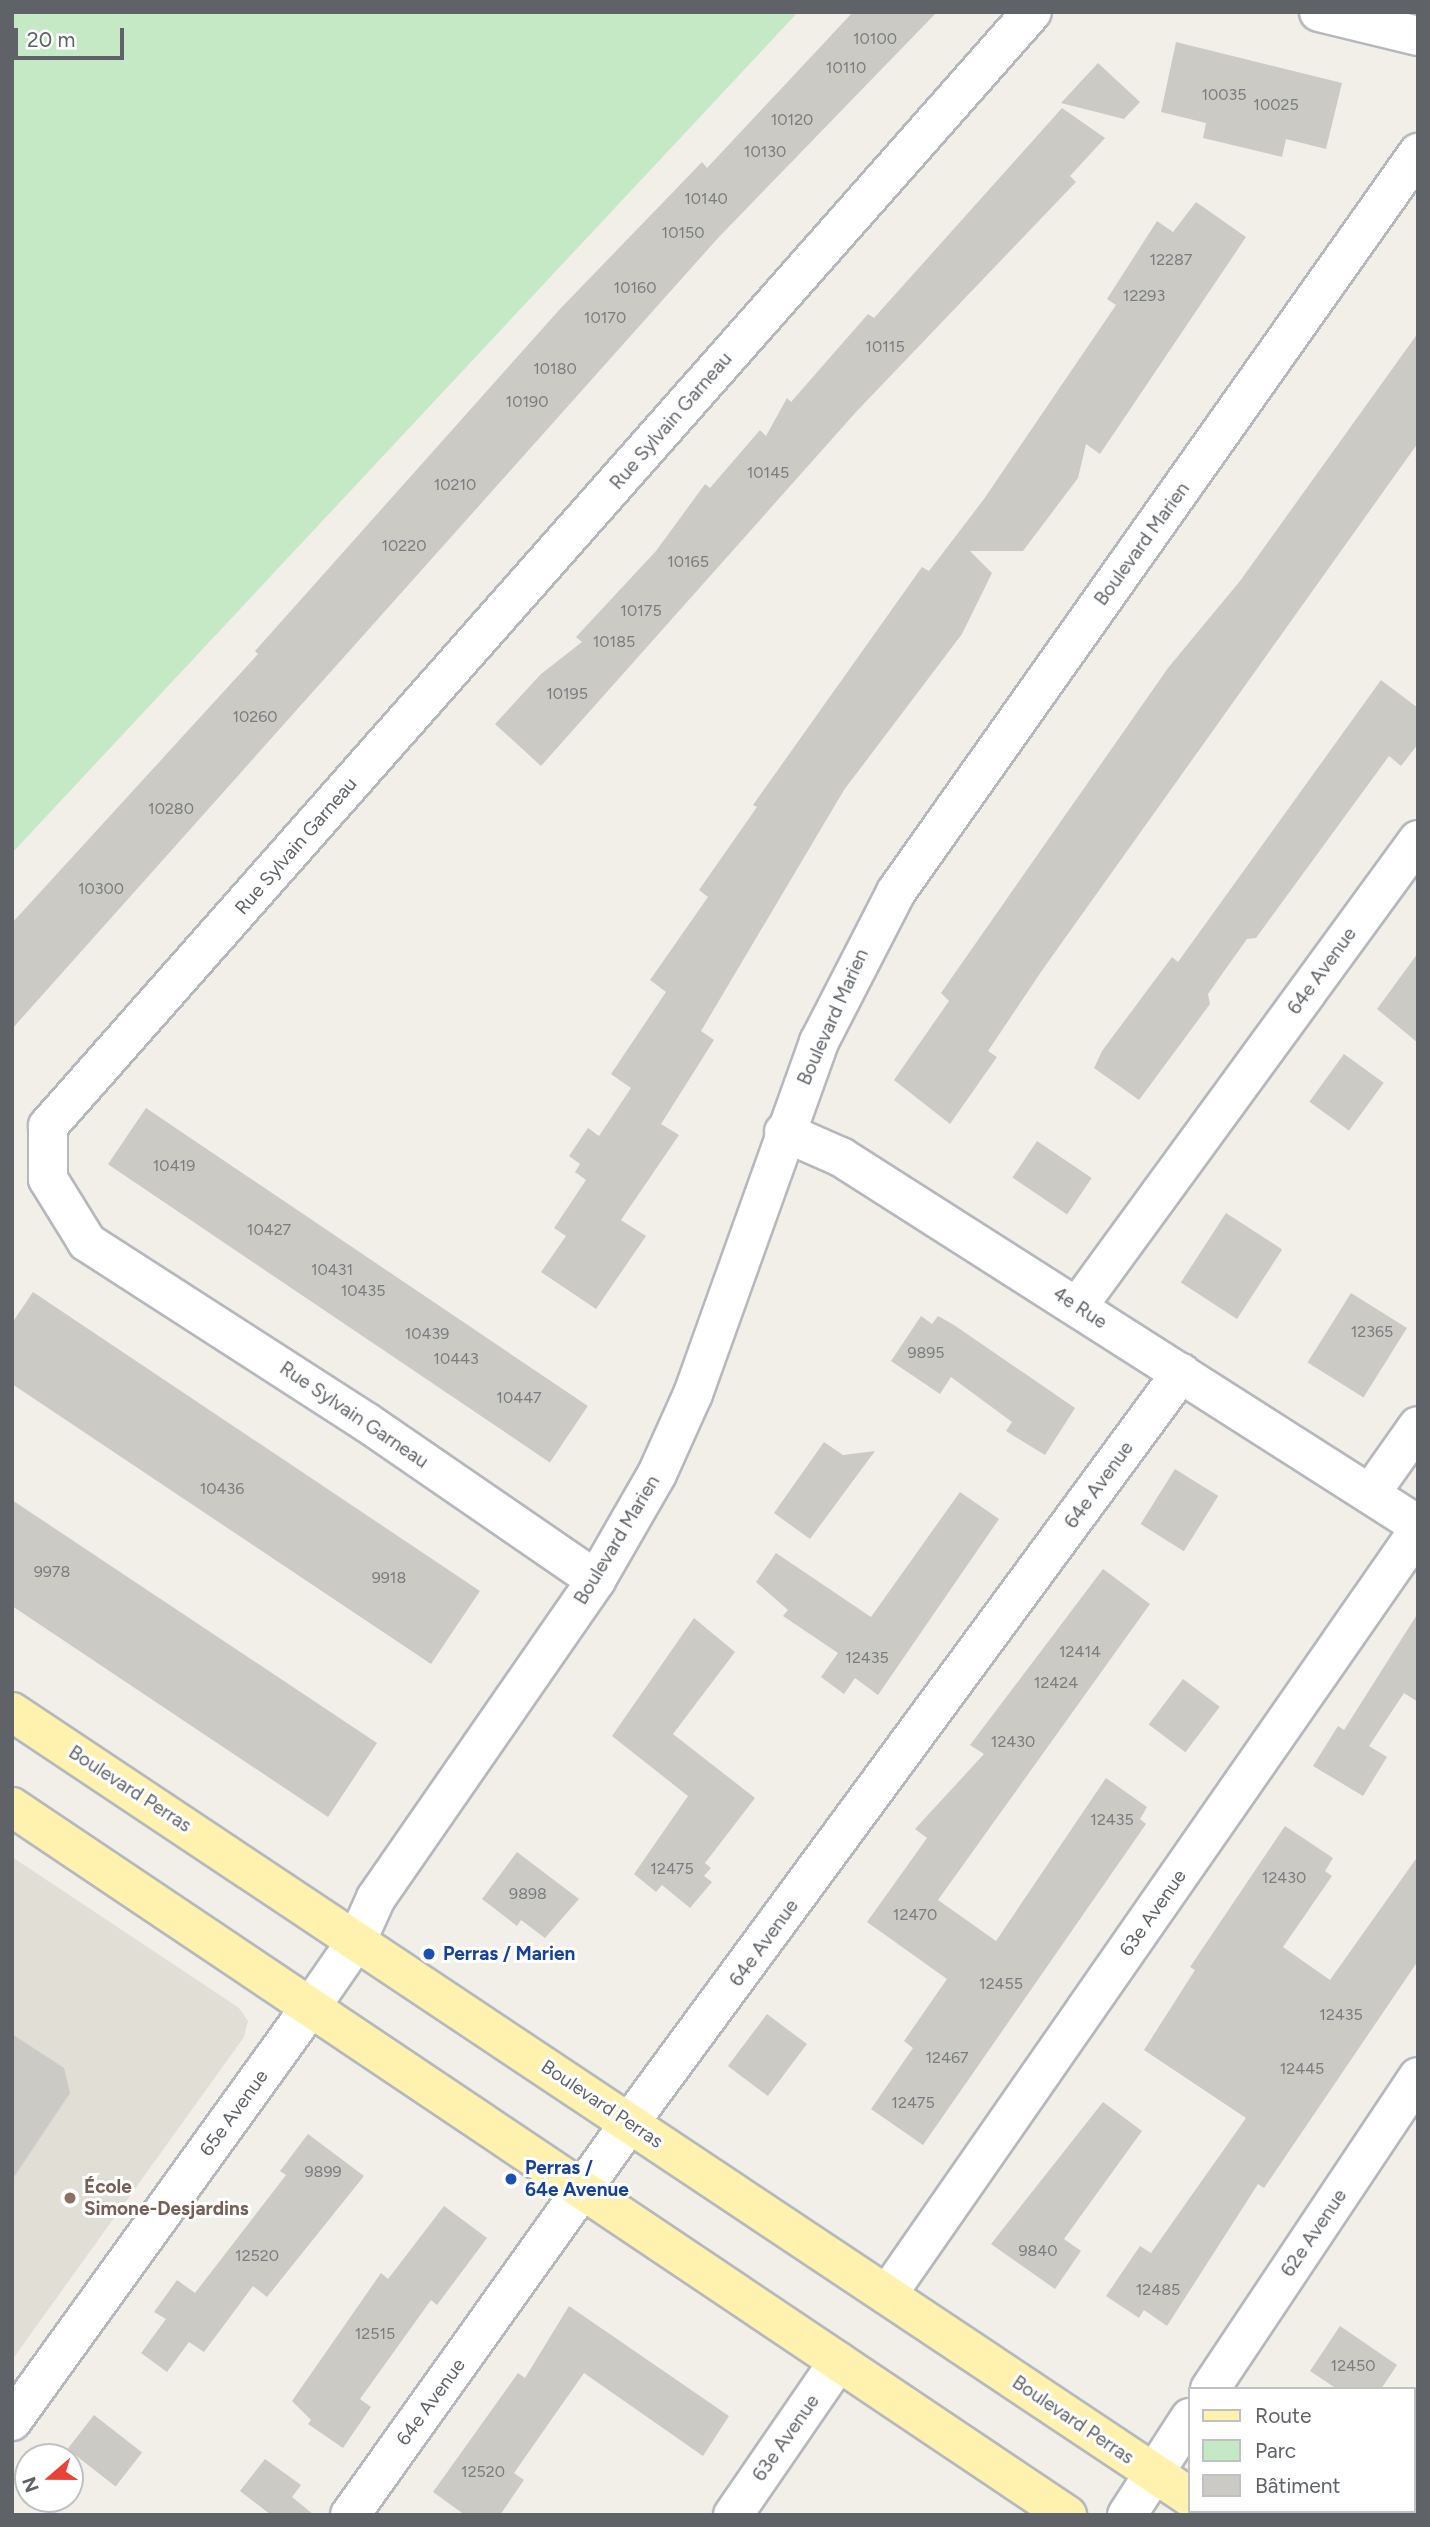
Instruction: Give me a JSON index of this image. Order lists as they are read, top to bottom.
{
  "streets": {
    "main road": ["Boulevard Perras"],
    "street": [
      "Rue Sylvain Garneau",
      "Boulevard Marien",
      "64e Avenue",
      "4e Rue",
      "63e Avenue",
      "65e Avenue",
      "62e Avenue"
    ]
  },
  "crossings": [
    ["Rue Sylvain Garneau", "Boulevard Marien"],
    ["Boulevard Marien", "4e Rue"],
    ["Boulevard Marien", "Boulevard Perras"],
    ["Boulevard Marien", "65e Avenue"],
    ["64e Avenue", "4e Rue"],
    ["64e Avenue", "Boulevard Perras"],
    ["Boulevard Perras", "63e Avenue"],
    ["Boulevard Perras", "65e Avenue"]
  ],
  "places": ["Perras / Marien", "Perras / 64e Avenue", "École Simone-Desjardins"],
  "house_numbers": [
    "10100",
    "10110",
    "10035",
    "10025",
    "10120",
    "10130",
    "10140",
    "10150",
    "12287",
    "10160",
    "12293",
    "10170",
    "10115",
    "10180",
    "10190",
    "10145",
    "10210",
    "10220",
    "10165",
    "10175",
    "10185",
    "10195",
    "10260",
    "10280",
    "10300",
    "10419",
    "10427",
    "10431",
    "10435",
    "12365",
    "10439",
    "9895",
    "10443",
    "10447",
    "10436",
    "9978",
    "9918",
    "12414",
    "12435",
    "12424",
    "12430",
    "12435",
    "12475",
    "12430",
    "9898",
    "12470",
    "12455",
    "12435",
    "12467",
    "12445",
    "12475",
    "9899",
    "9840",
    "12520",
    "12485",
    "12515",
    "12450",
    "12520"
  ],
  "legend": ["Route", "Parc", "Bâtiment"],
  "scale_bar": "20 m",
  "north": "left"
}
